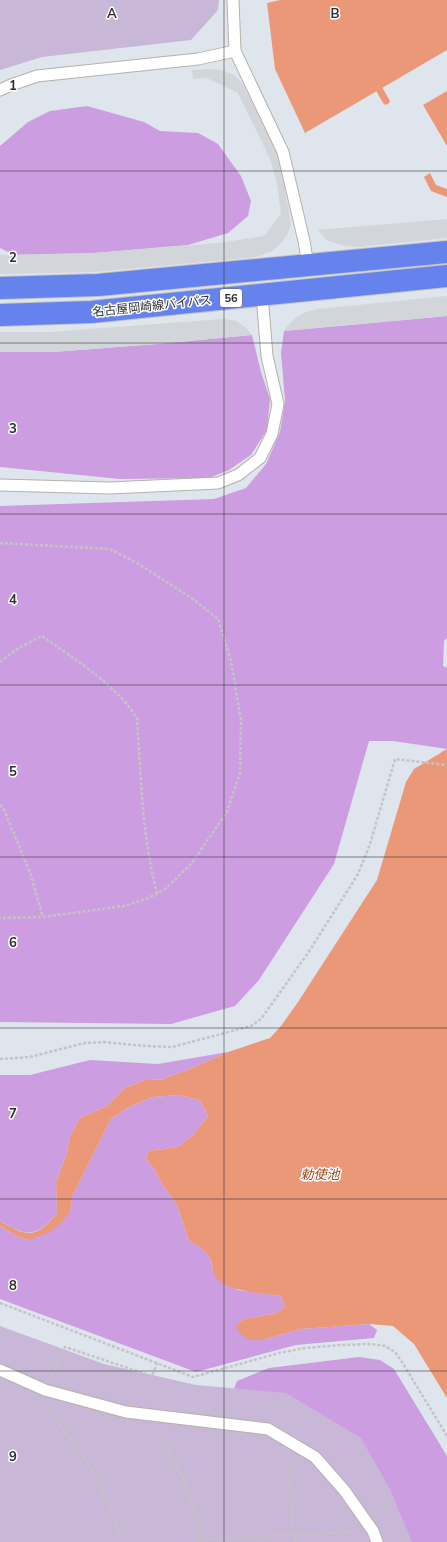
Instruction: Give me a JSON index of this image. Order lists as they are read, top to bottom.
{
  "streets": {
    "main road": ["56", "名古屋岡崎線バイパス"]
  },
  "water": ["勅使池"],
  "grid": {
    "columns": ["A", "B"],
    "rows": [
      "1",
      "2",
      "3",
      "4",
      "5",
      "6",
      "7",
      "8",
      "9"
    ]
  }
}
